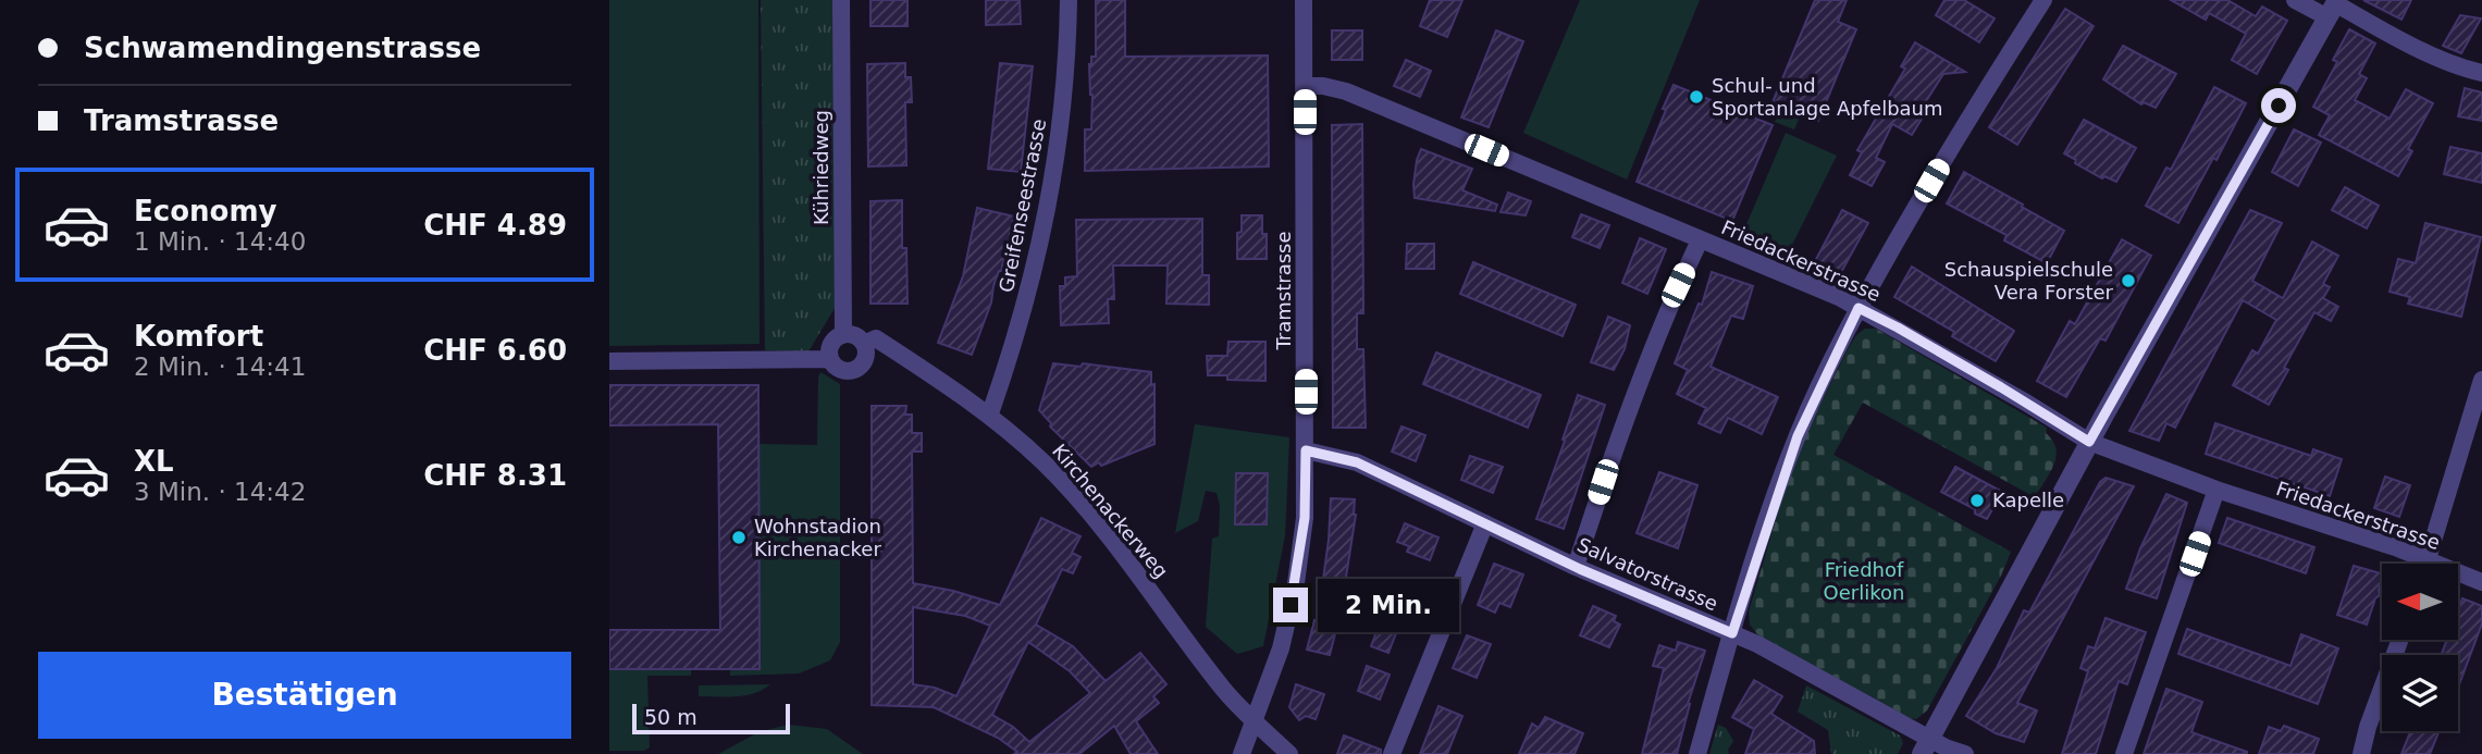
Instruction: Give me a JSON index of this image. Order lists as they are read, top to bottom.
{
  "streets": {
    "street": [
      "Kühriedweg",
      "Greifenseestrasse",
      "Friedackerstrasse",
      "Tramstrasse",
      "Kirchenackerweg",
      "Salvatorstrasse"
    ]
  },
  "crossings": [
    ["Kühriedweg", "Kirchenackerweg"],
    ["Greifenseestrasse", "Kirchenackerweg"],
    ["Friedackerstrasse", "Tramstrasse"],
    ["Tramstrasse", "Kirchenackerweg"],
    ["Tramstrasse", "Salvatorstrasse"]
  ],
  "parks": ["Friedhof Oerlikon"],
  "places": [
    "Schul- und Sportanlage Apfelbaum",
    "Schauspielschule Vera Forster",
    "Kapelle",
    "Wohnstadion Kirchenacker"
  ],
  "scale_bar": "50 m",
  "north": "left",
  "page": {
    "banner": ["Schwamendingenstrasse", "Tramstrasse"],
    "list": [
      {
        "name": "Economy",
        "note": "1 Min. · 14:40",
        "value": "CHF 4.89"
      },
      {
        "name": "Komfort",
        "note": "2 Min. · 14:41",
        "value": "CHF 6.60"
      },
      {
        "name": "XL",
        "note": "3 Min. · 14:42",
        "value": "CHF 8.31"
      }
    ],
    "bubble": "2 Min.",
    "buttons": "Bestätigen",
    "scale": "50 m"
  }
}
